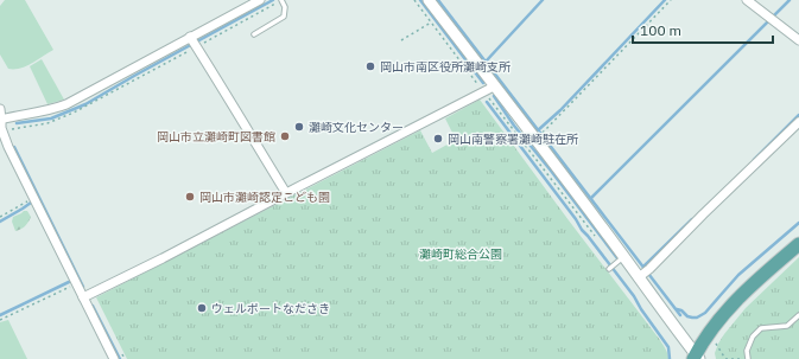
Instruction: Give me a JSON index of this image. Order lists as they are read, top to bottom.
{
  "parks": ["灘崎町総合公園"],
  "places": [
    "岡山市南区役所灘崎支所",
    "灘崎文化センター",
    "岡山市立灘崎町図書館",
    "岡山南警察署灘崎駐在所",
    "岡山市灘崎認定こども園",
    "ウェルポートなださき"
  ],
  "scale_bar": "100 m"
}
